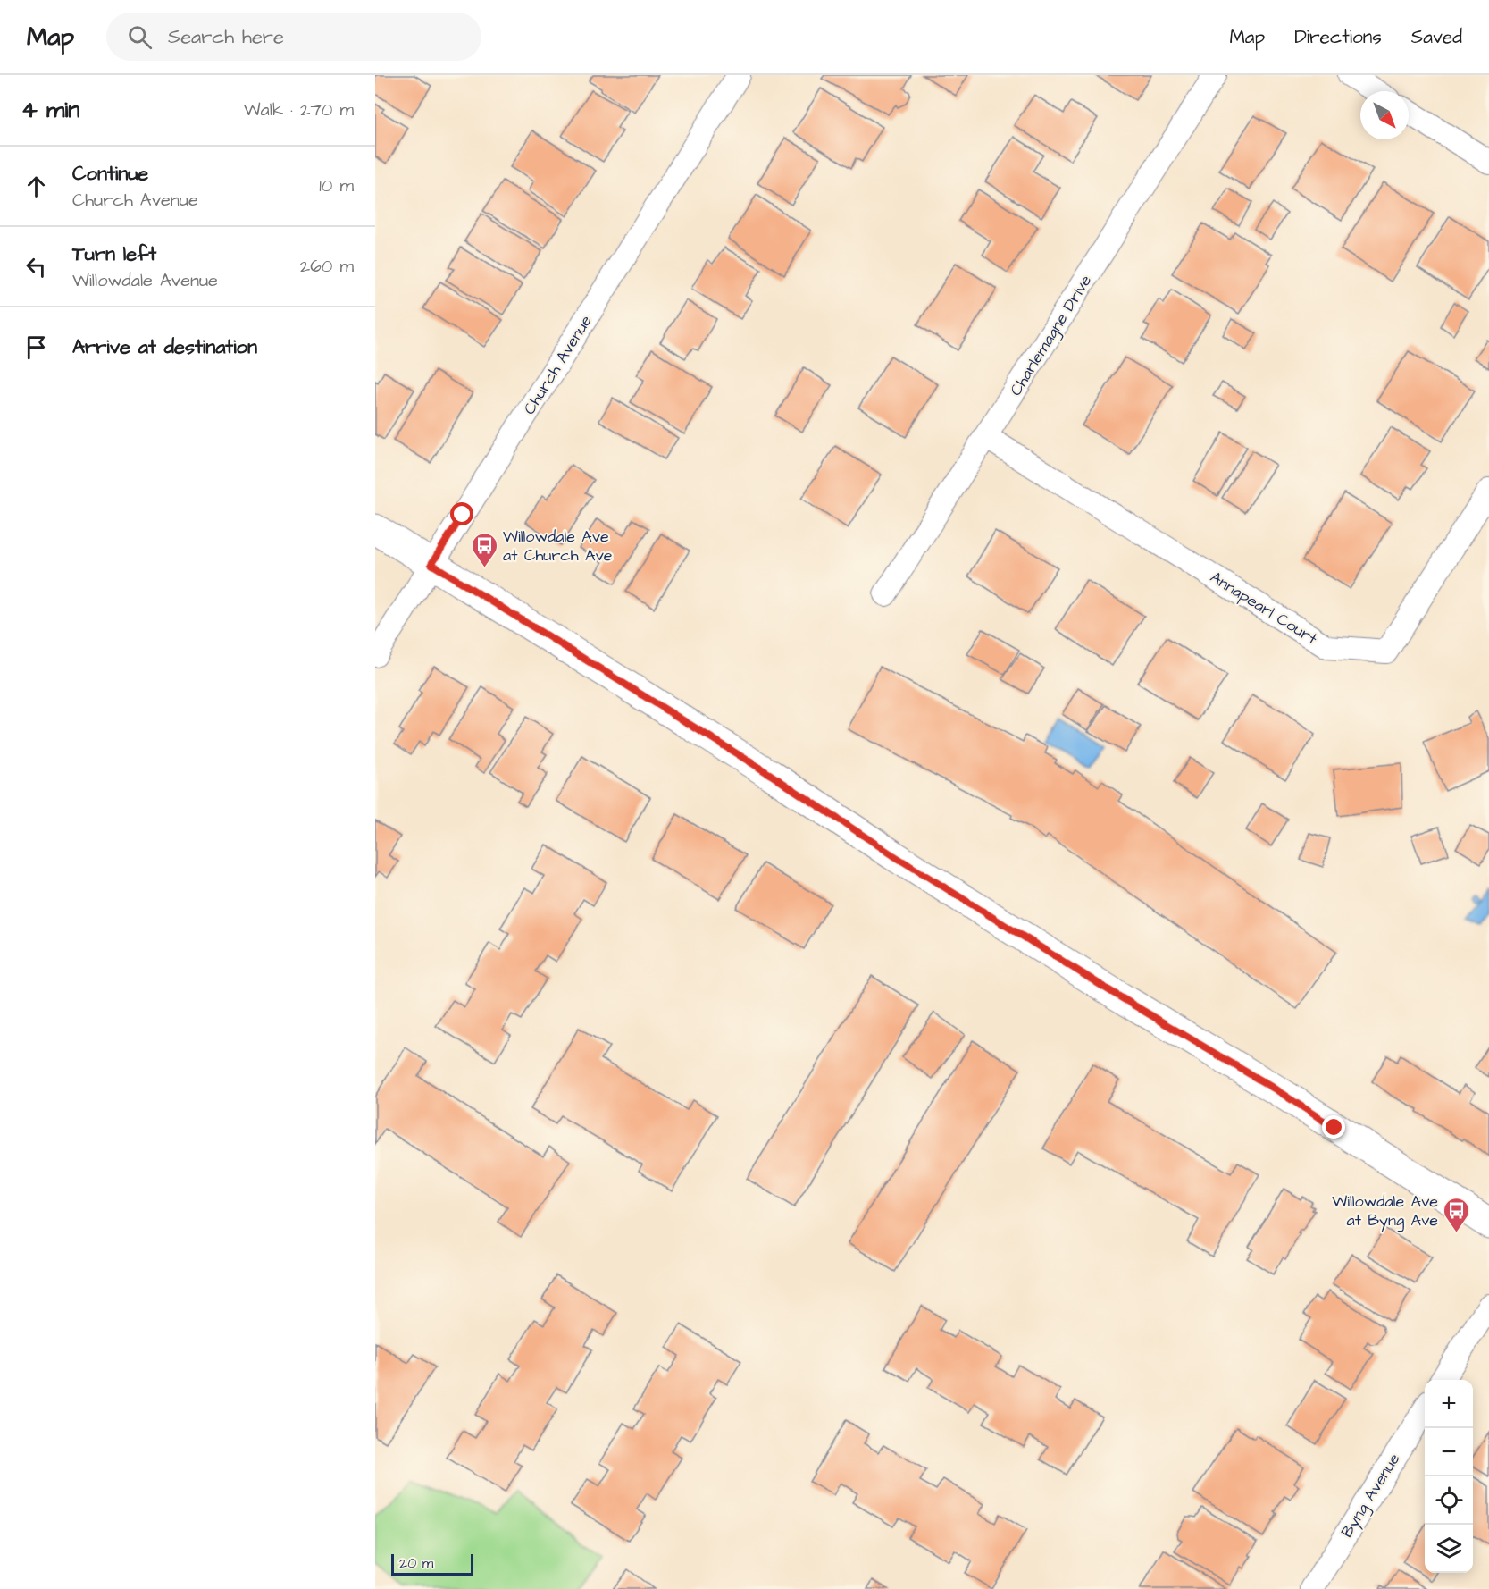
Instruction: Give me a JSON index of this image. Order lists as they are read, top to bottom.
{
  "streets": {
    "street": [
      "Charlemagne Drive",
      "Church Avenue",
      "Annapearl Court",
      "Byng Avenue"
    ]
  },
  "crossings": [
    ["Charlemagne Drive", "Annapearl Court"]
  ],
  "places": {
    "bus stop": ["Willowdale Ave at Church Ave", "Willowdale Ave at Byng Ave"]
  },
  "scale_bar": "20 m",
  "north": "bottom right",
  "page": {
    "header": "Map",
    "search": "Search here",
    "nav": ["Map", "Directions", "Saved"],
    "heading": ["4 min", "Walk · 270 m"],
    "list": [
      ["Continue", "Church Avenue", "10 m"],
      ["Turn left", "Willowdale Avenue", "260 m"],
      "Arrive at destination"
    ],
    "map_buttons": ["+", "−"],
    "scale": "20 m"
  }
}
